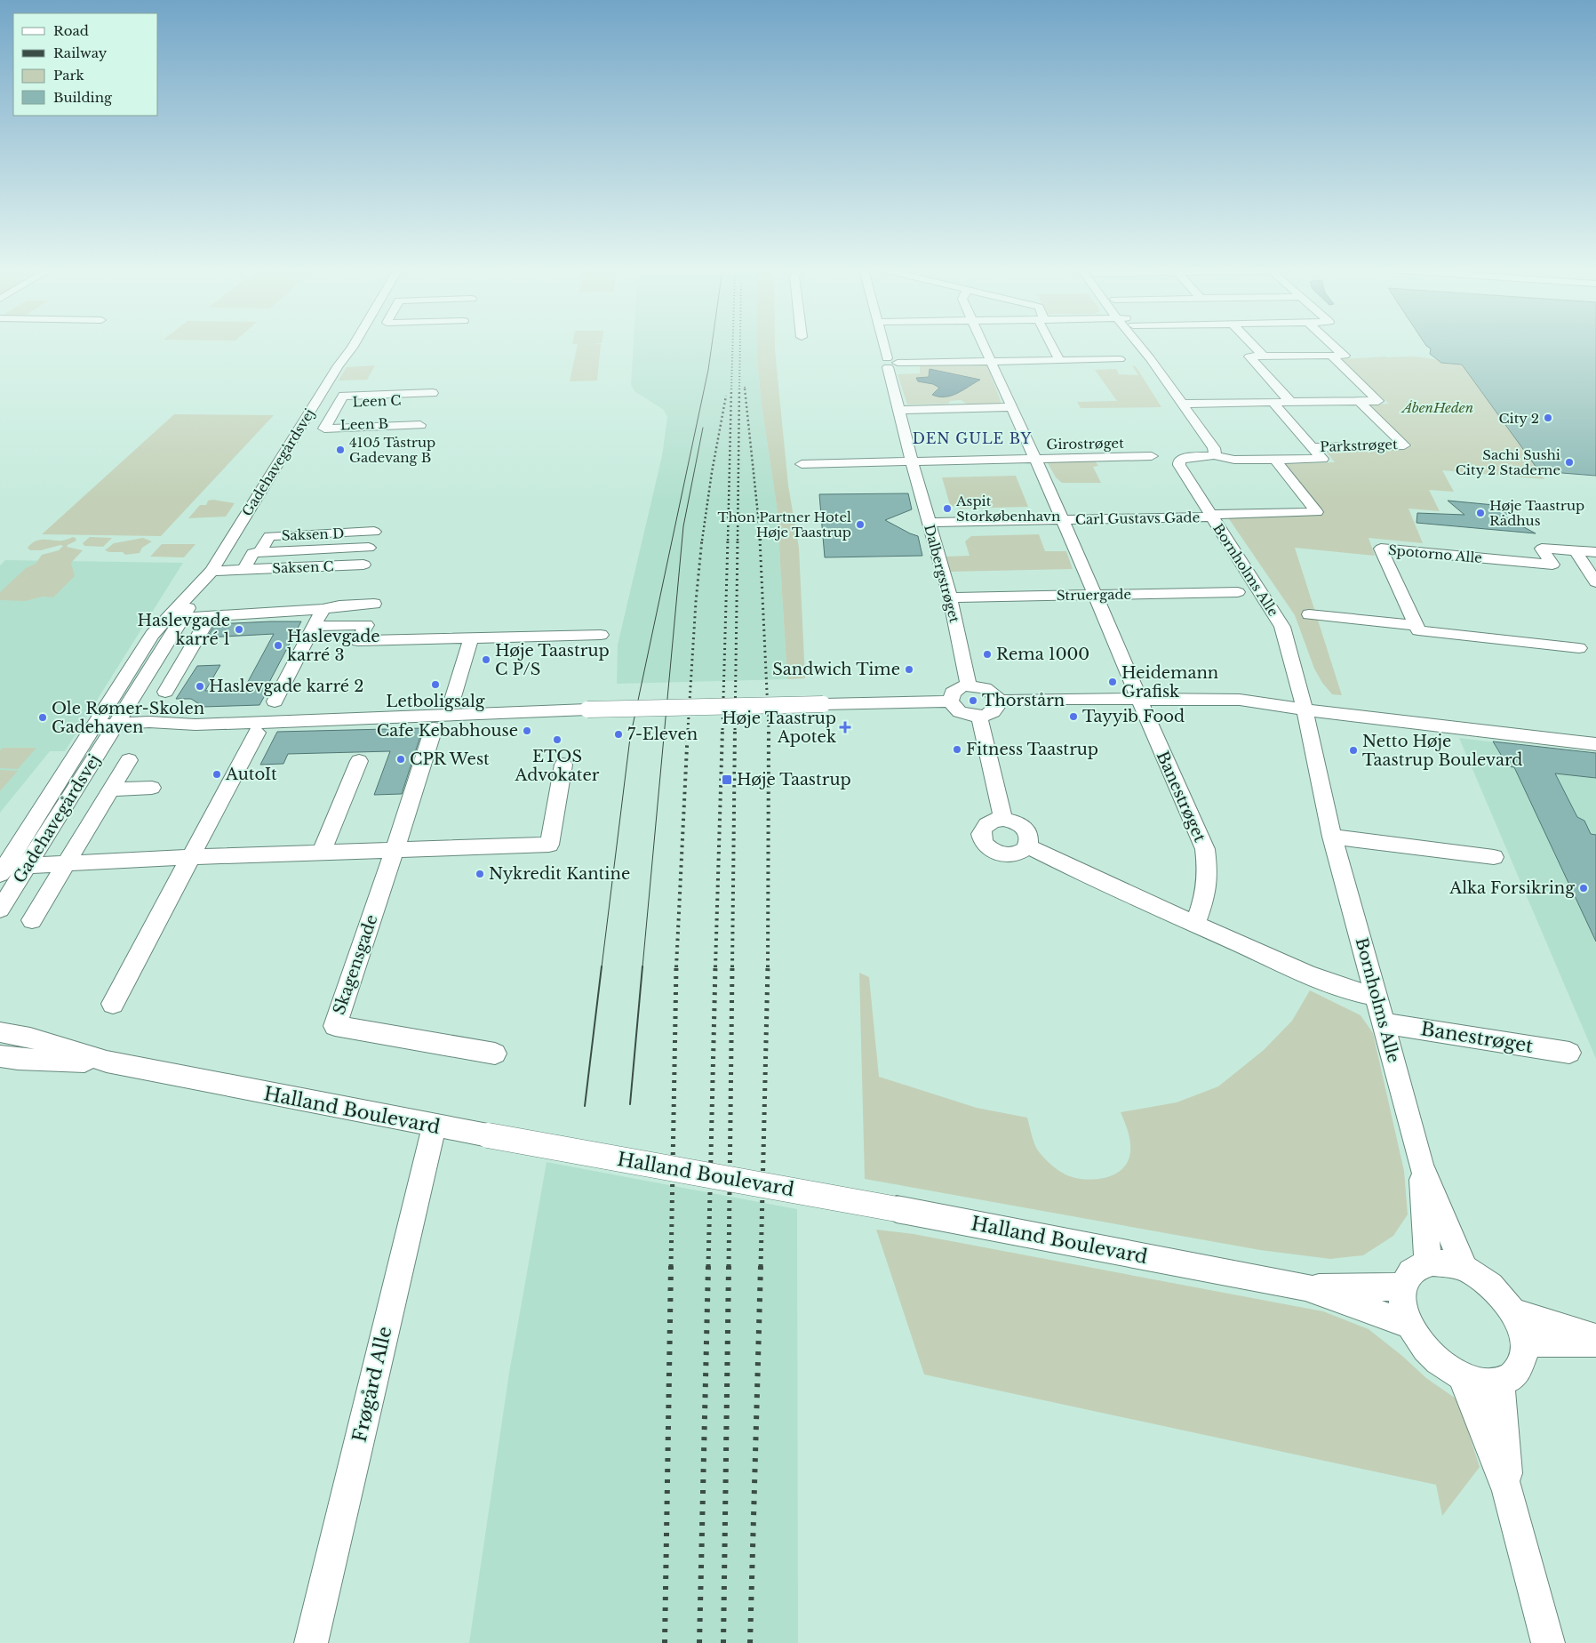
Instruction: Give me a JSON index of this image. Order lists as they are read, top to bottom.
{
  "streets": {
    "street": [
      "Leen C",
      "Leen B",
      "Girostrøget",
      "Parkstrøget",
      "Gadehavegårdsvej",
      "Carl Gustavs Gade",
      "Saksen D",
      "Spotorno Alle",
      "Saksen C",
      "Bornholms Alle",
      "Dalbergstrøget",
      "Struergade",
      "Banestrøget",
      "Skagensgade",
      "Halland Boulevard",
      "Frøgård Alle"
    ]
  },
  "crossings": [
    ["Leen C", "Leen B"],
    ["Leen C", "Gadehavegårdsvej"],
    ["Girostrøget", "Dalbergstrøget"],
    ["Girostrøget", "Banestrøget"],
    ["Gadehavegårdsvej", "Saksen C"],
    ["Carl Gustavs Gade", "Bornholms Alle"],
    ["Carl Gustavs Gade", "Dalbergstrøget"],
    ["Carl Gustavs Gade", "Banestrøget"],
    ["Saksen D", "Saksen C"],
    ["Bornholms Alle", "Banestrøget"],
    ["Bornholms Alle", "Halland Boulevard"],
    ["Dalbergstrøget", "Struergade"],
    ["Struergade", "Banestrøget"],
    ["Halland Boulevard", "Frøgård Alle"]
  ],
  "districts": ["DEN GULE BY"],
  "parks": ["ÅbenHeden"],
  "places": {
    "other": [
      "City 2",
      "4105 Tåstrup Gadevang B",
      "Sachi Sushi City 2 Staderne",
      "Aspit Storkøbenhavn",
      "Høje Taastrup Rådhus",
      "Thon Partner Hotel Høje Taastrup",
      "Haslevgade karré 1",
      "Haslevgade karré 3",
      "Rema 1000",
      "Høje Taastrup C P/S",
      "Sandwich Time",
      "Heidemann Grafisk",
      "Letboligsalg",
      "Haslevgade karré 2",
      "Thorstårn",
      "Tayyib Food",
      "Ole Rømer-Skolen Gadehaven",
      "Cafe Kebabhouse",
      "7-Eleven",
      "ETOS Advokater",
      "Fitness Taastrup",
      "Netto Høje Taastrup Boulevard",
      "CPR West",
      "AutoIt",
      "Nykredit Kantine",
      "Alka Forsikring"
    ],
    "health": ["Høje Taastrup Apotek"],
    "transit": ["Høje Taastrup"]
  },
  "legend": [
    "Road",
    "Railway",
    "Park",
    "Building"
  ]
}
